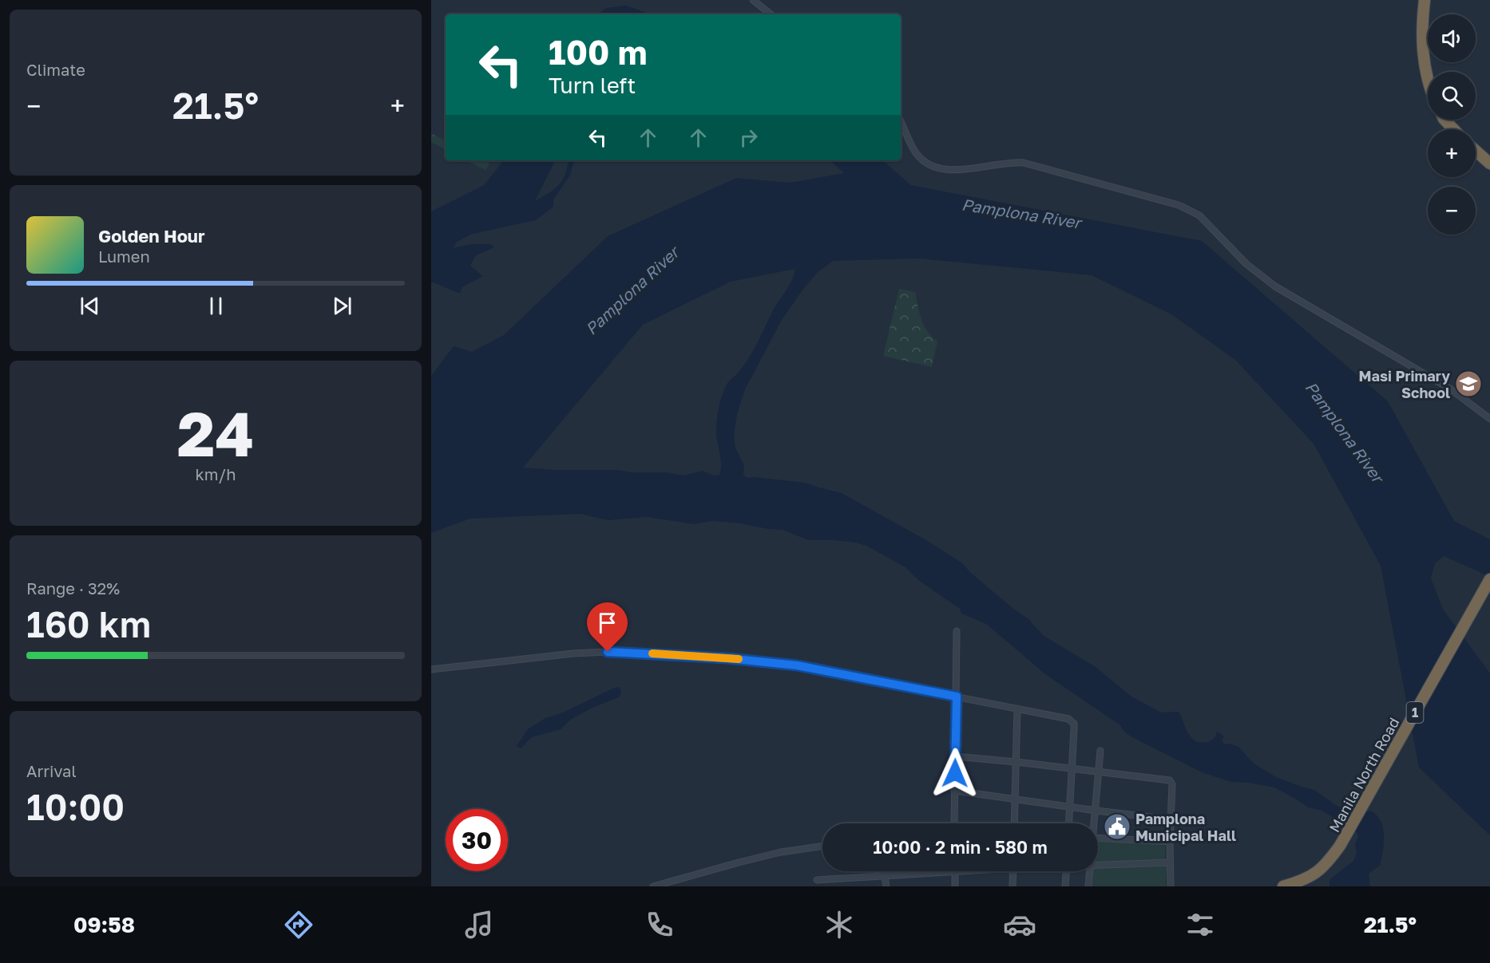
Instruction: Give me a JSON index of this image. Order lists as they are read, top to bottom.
{
  "streets": {
    "highway": ["1", "Manila North Road"]
  },
  "water": ["Pamplona River"],
  "places": {
    "school or university": ["Masi Primary School"],
    "public building": ["Pamplona Municipal Hall"]
  },
  "page": {
    "tile": [
      "Climate",
      ["24", "km/h"],
      ["Range · 32%", "160 km"],
      ["Arrival", "10:00"]
    ],
    "map_buttons": ["+", "−"],
    "turn": ["100 m", "Turn left"],
    "heat": ["−", "21.5°", "+"],
    "song": ["Golden Hour", "Lumen"],
    "limit": "30",
    "trip": "10:00 · 2 min · 580 m",
    "tabs": ["09:58", "21.5°"]
  }
}
